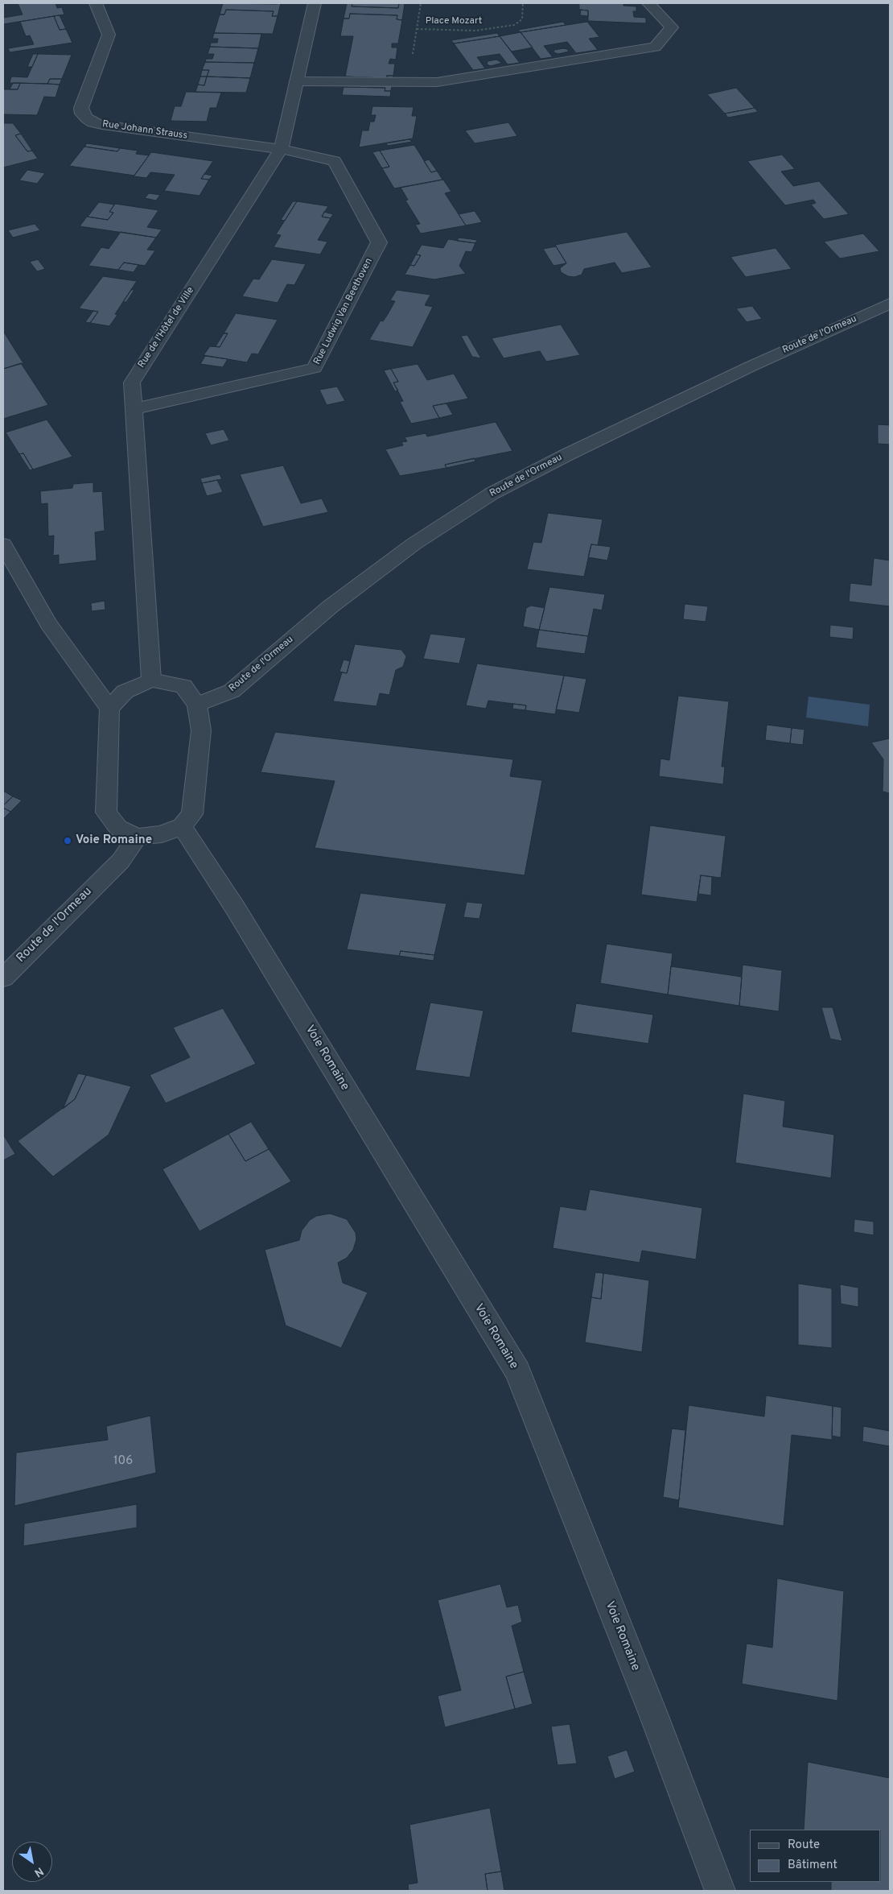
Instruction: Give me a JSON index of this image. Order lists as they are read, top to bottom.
{
  "streets": {
    "street": [
      "Rue Johann Strauss",
      "Rue Ludwig Van Beethoven",
      "Rue de l'Hôtel de Ville",
      "Route de l'Ormeau",
      "Voie Romaine"
    ],
    "path": ["Place Mozart"]
  },
  "crossings": [
    ["Rue Johann Strauss", "Rue Ludwig Van Beethoven"],
    ["Rue Johann Strauss", "Rue de l'Hôtel de Ville"],
    ["Rue Ludwig Van Beethoven", "Rue de l'Hôtel de Ville"],
    ["Rue de l'Hôtel de Ville", "Route de l'Ormeau"],
    ["Rue de l'Hôtel de Ville", "Voie Romaine"],
    ["Route de l'Ormeau", "Voie Romaine"]
  ],
  "places": ["Voie Romaine"],
  "house_numbers": ["106"],
  "legend": ["Route", "Bâtiment"],
  "north": "bottom right"
}
